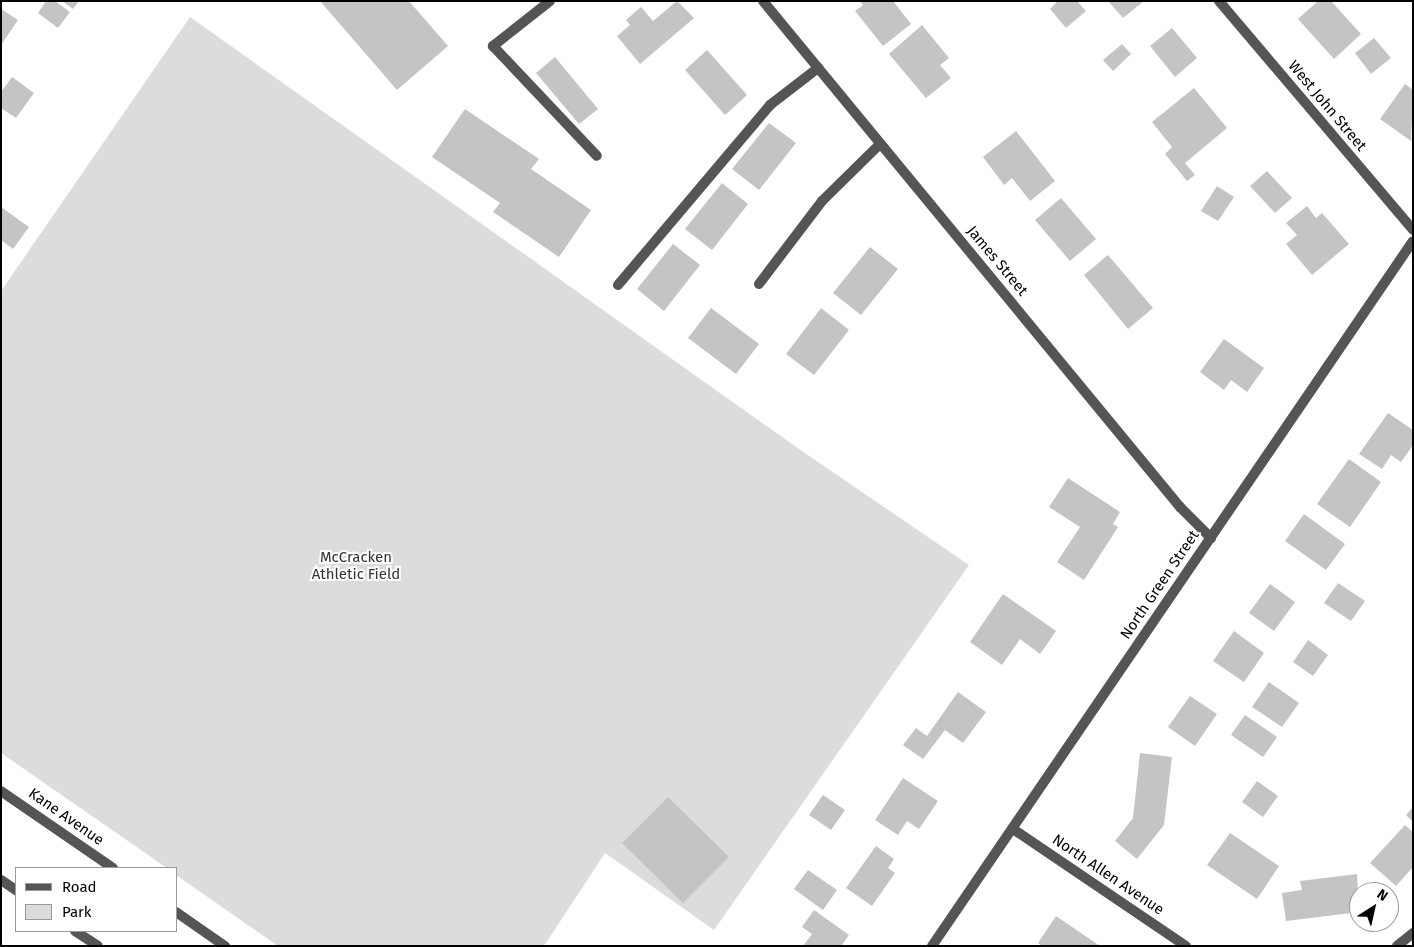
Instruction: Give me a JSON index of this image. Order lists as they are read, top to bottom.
{
  "streets": {
    "street": [
      "West John Street",
      "James Street",
      "North Green Street",
      "Kane Avenue",
      "North Allen Avenue"
    ]
  },
  "crossings": [
    ["James Street", "North Green Street"],
    ["North Green Street", "North Allen Avenue"]
  ],
  "parks": ["McCracken Athletic Field"],
  "legend": ["Road", "Park"],
  "north": "top right"
}
